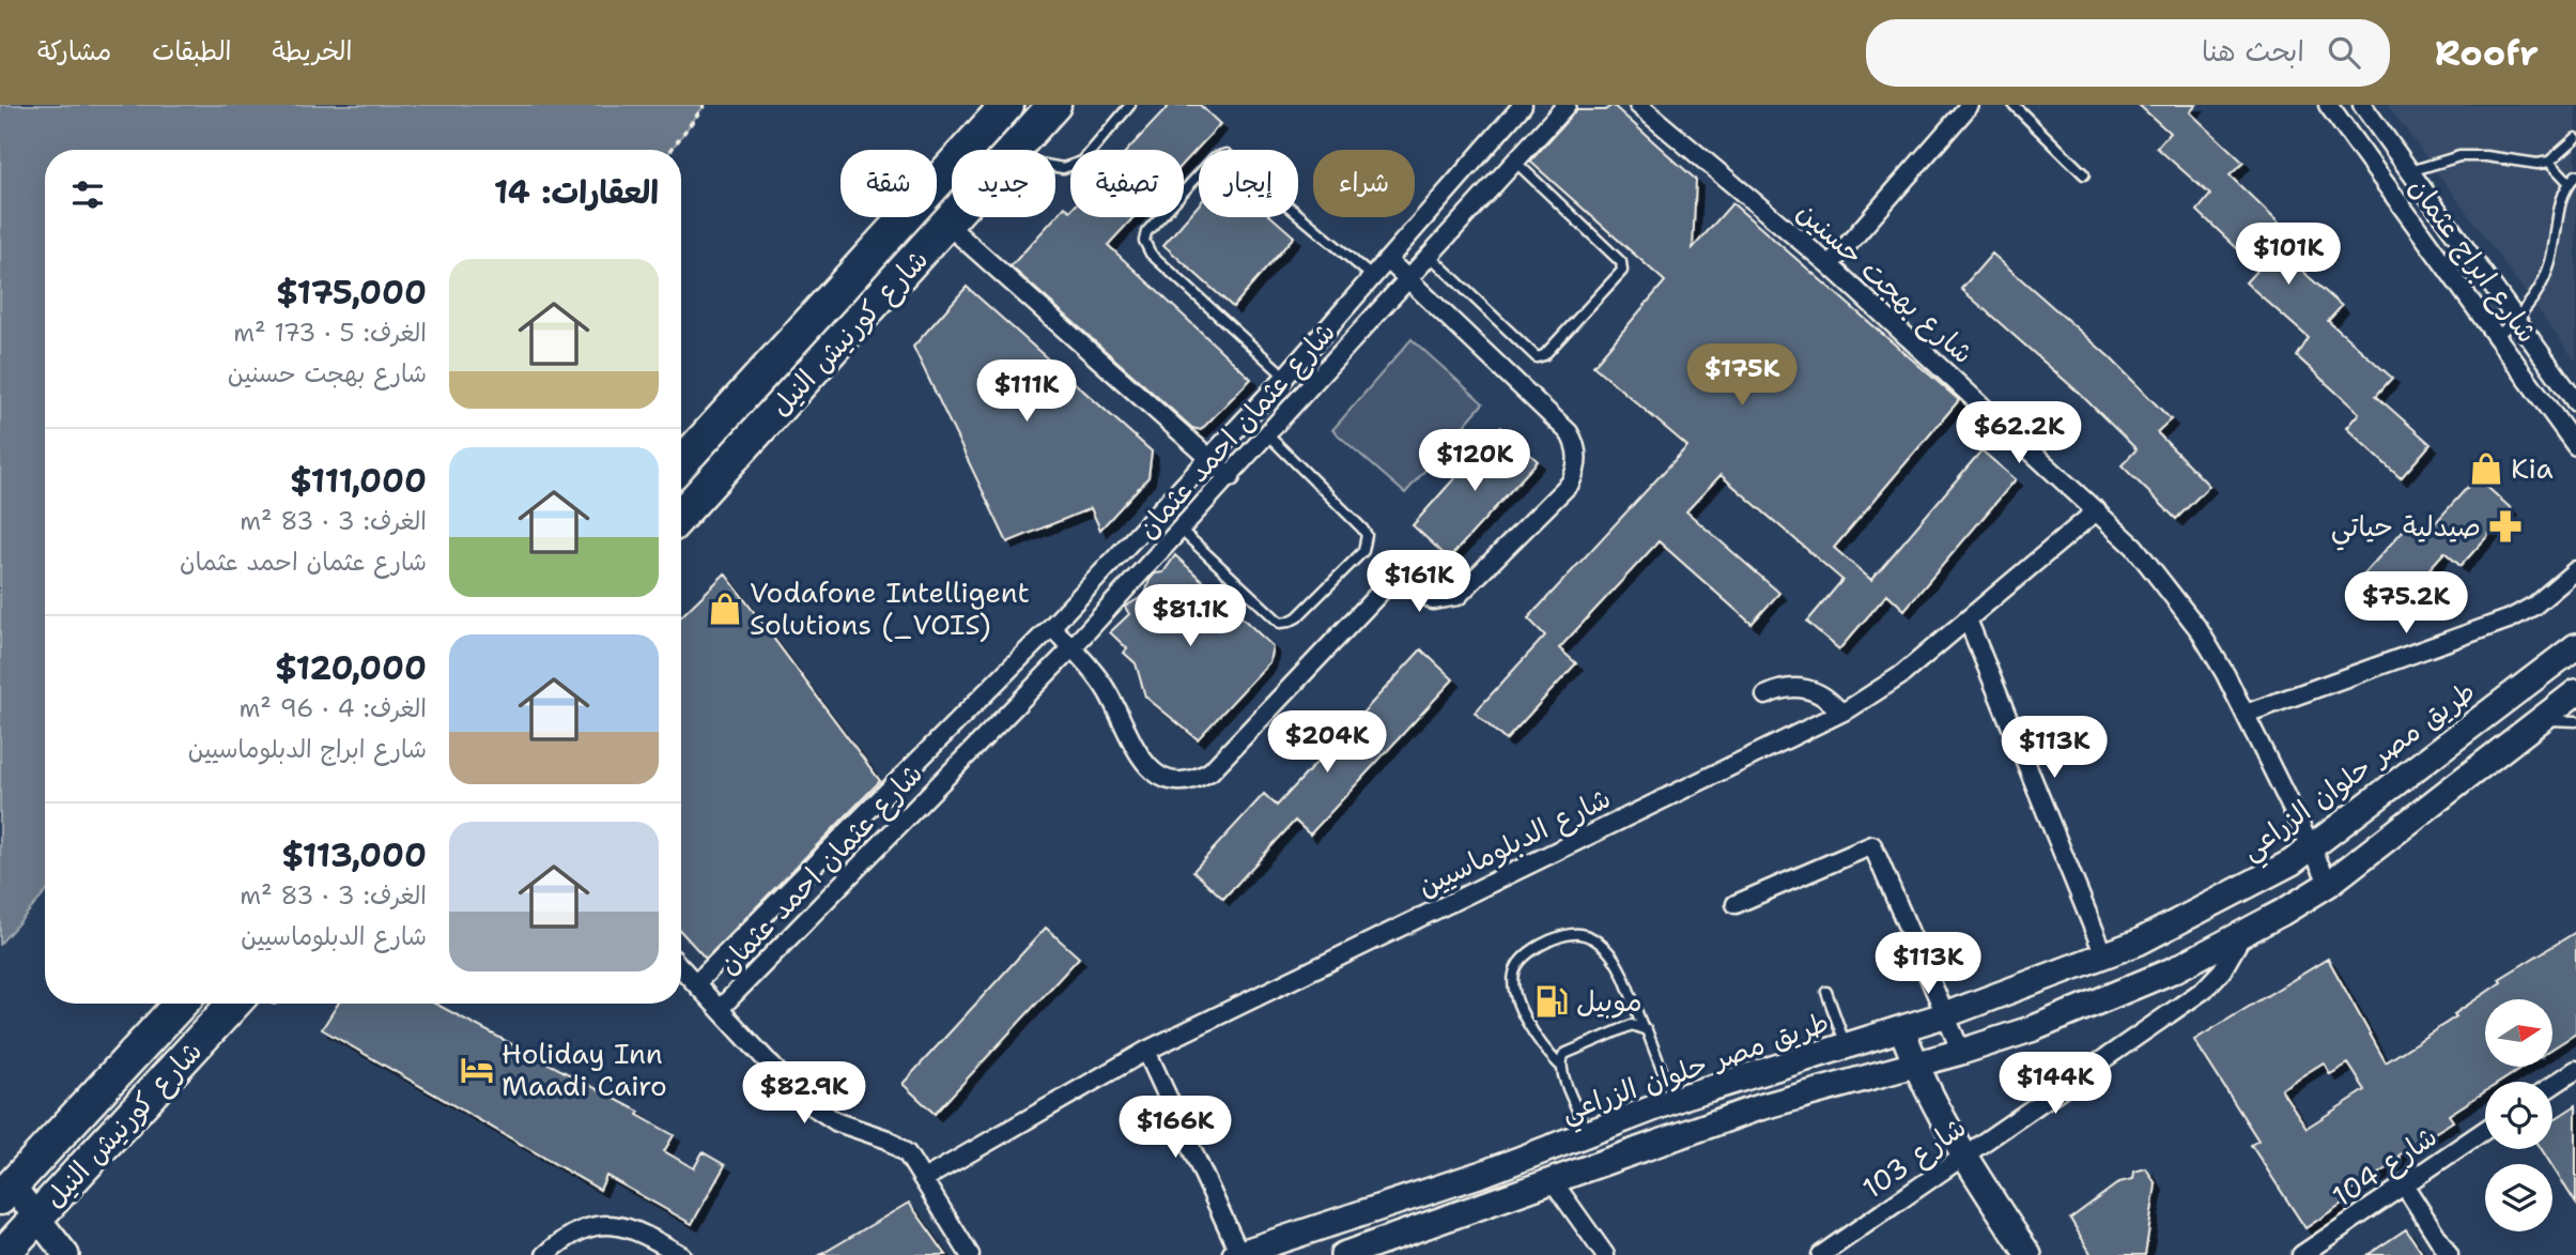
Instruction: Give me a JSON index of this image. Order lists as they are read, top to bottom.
{
  "streets": {
    "highway": ["شارع كورنيش النيل"],
    "main road": ["طريق مصر حلوان الزراعي"],
    "street": [
      "شارع ابراج عثمان",
      "شارع بهجت حسنين",
      "شارع عثمان احمد عثمان",
      "شارع الدبلوماسيين",
      "شارع 103",
      "شارع 104"
    ]
  },
  "crossings": [
    ["شارع بهجت حسنين", "طريق مصر حلوان الزراعي"],
    ["شارع بهجت حسنين", "شارع الدبلوماسيين"],
    ["طريق مصر حلوان الزراعي", "شارع 103"]
  ],
  "places": {
    "shop": ["Kia", "Vodafone Intelligent Solutions (_VOIS)"],
    "pharmacy": ["صيدلية حياتي"],
    "fuel station": ["موبيل"],
    "hotel": ["Holiday Inn Maadi Cairo"]
  },
  "north": "right",
  "page": {
    "header": "Roofr",
    "search": "ابحث هنا",
    "nav": ["الخريطة", "الطبقات", "مشاركة"],
    "chip": [
      "شراء",
      "إيجار",
      "تصفية",
      "جديد",
      "شقة"
    ],
    "heading": "العقارات: 14",
    "price": [
      "$101K",
      "$175K",
      "$111K",
      "$62.2K",
      "$120K",
      "$161K",
      "$75.2K",
      "$81.1K",
      "$204K",
      "$113K",
      "$113K",
      "$144K",
      "$82.9K",
      "$166K"
    ],
    "list": [
      {
        "name": "$175,000",
        "note": "الغرف: 5 · 173 m² · شارع بهجت حسنين"
      },
      {
        "name": "$111,000",
        "note": "الغرف: 3 · 83 m² · شارع عثمان احمد عثمان"
      },
      {
        "name": "$120,000",
        "note": "الغرف: 4 · 96 m² · شارع ابراج الدبلوماسيين"
      },
      {
        "name": "$113,000",
        "note": "الغرف: 3 · 83 m² · شارع الدبلوماسيين"
      }
    ]
  }
}
